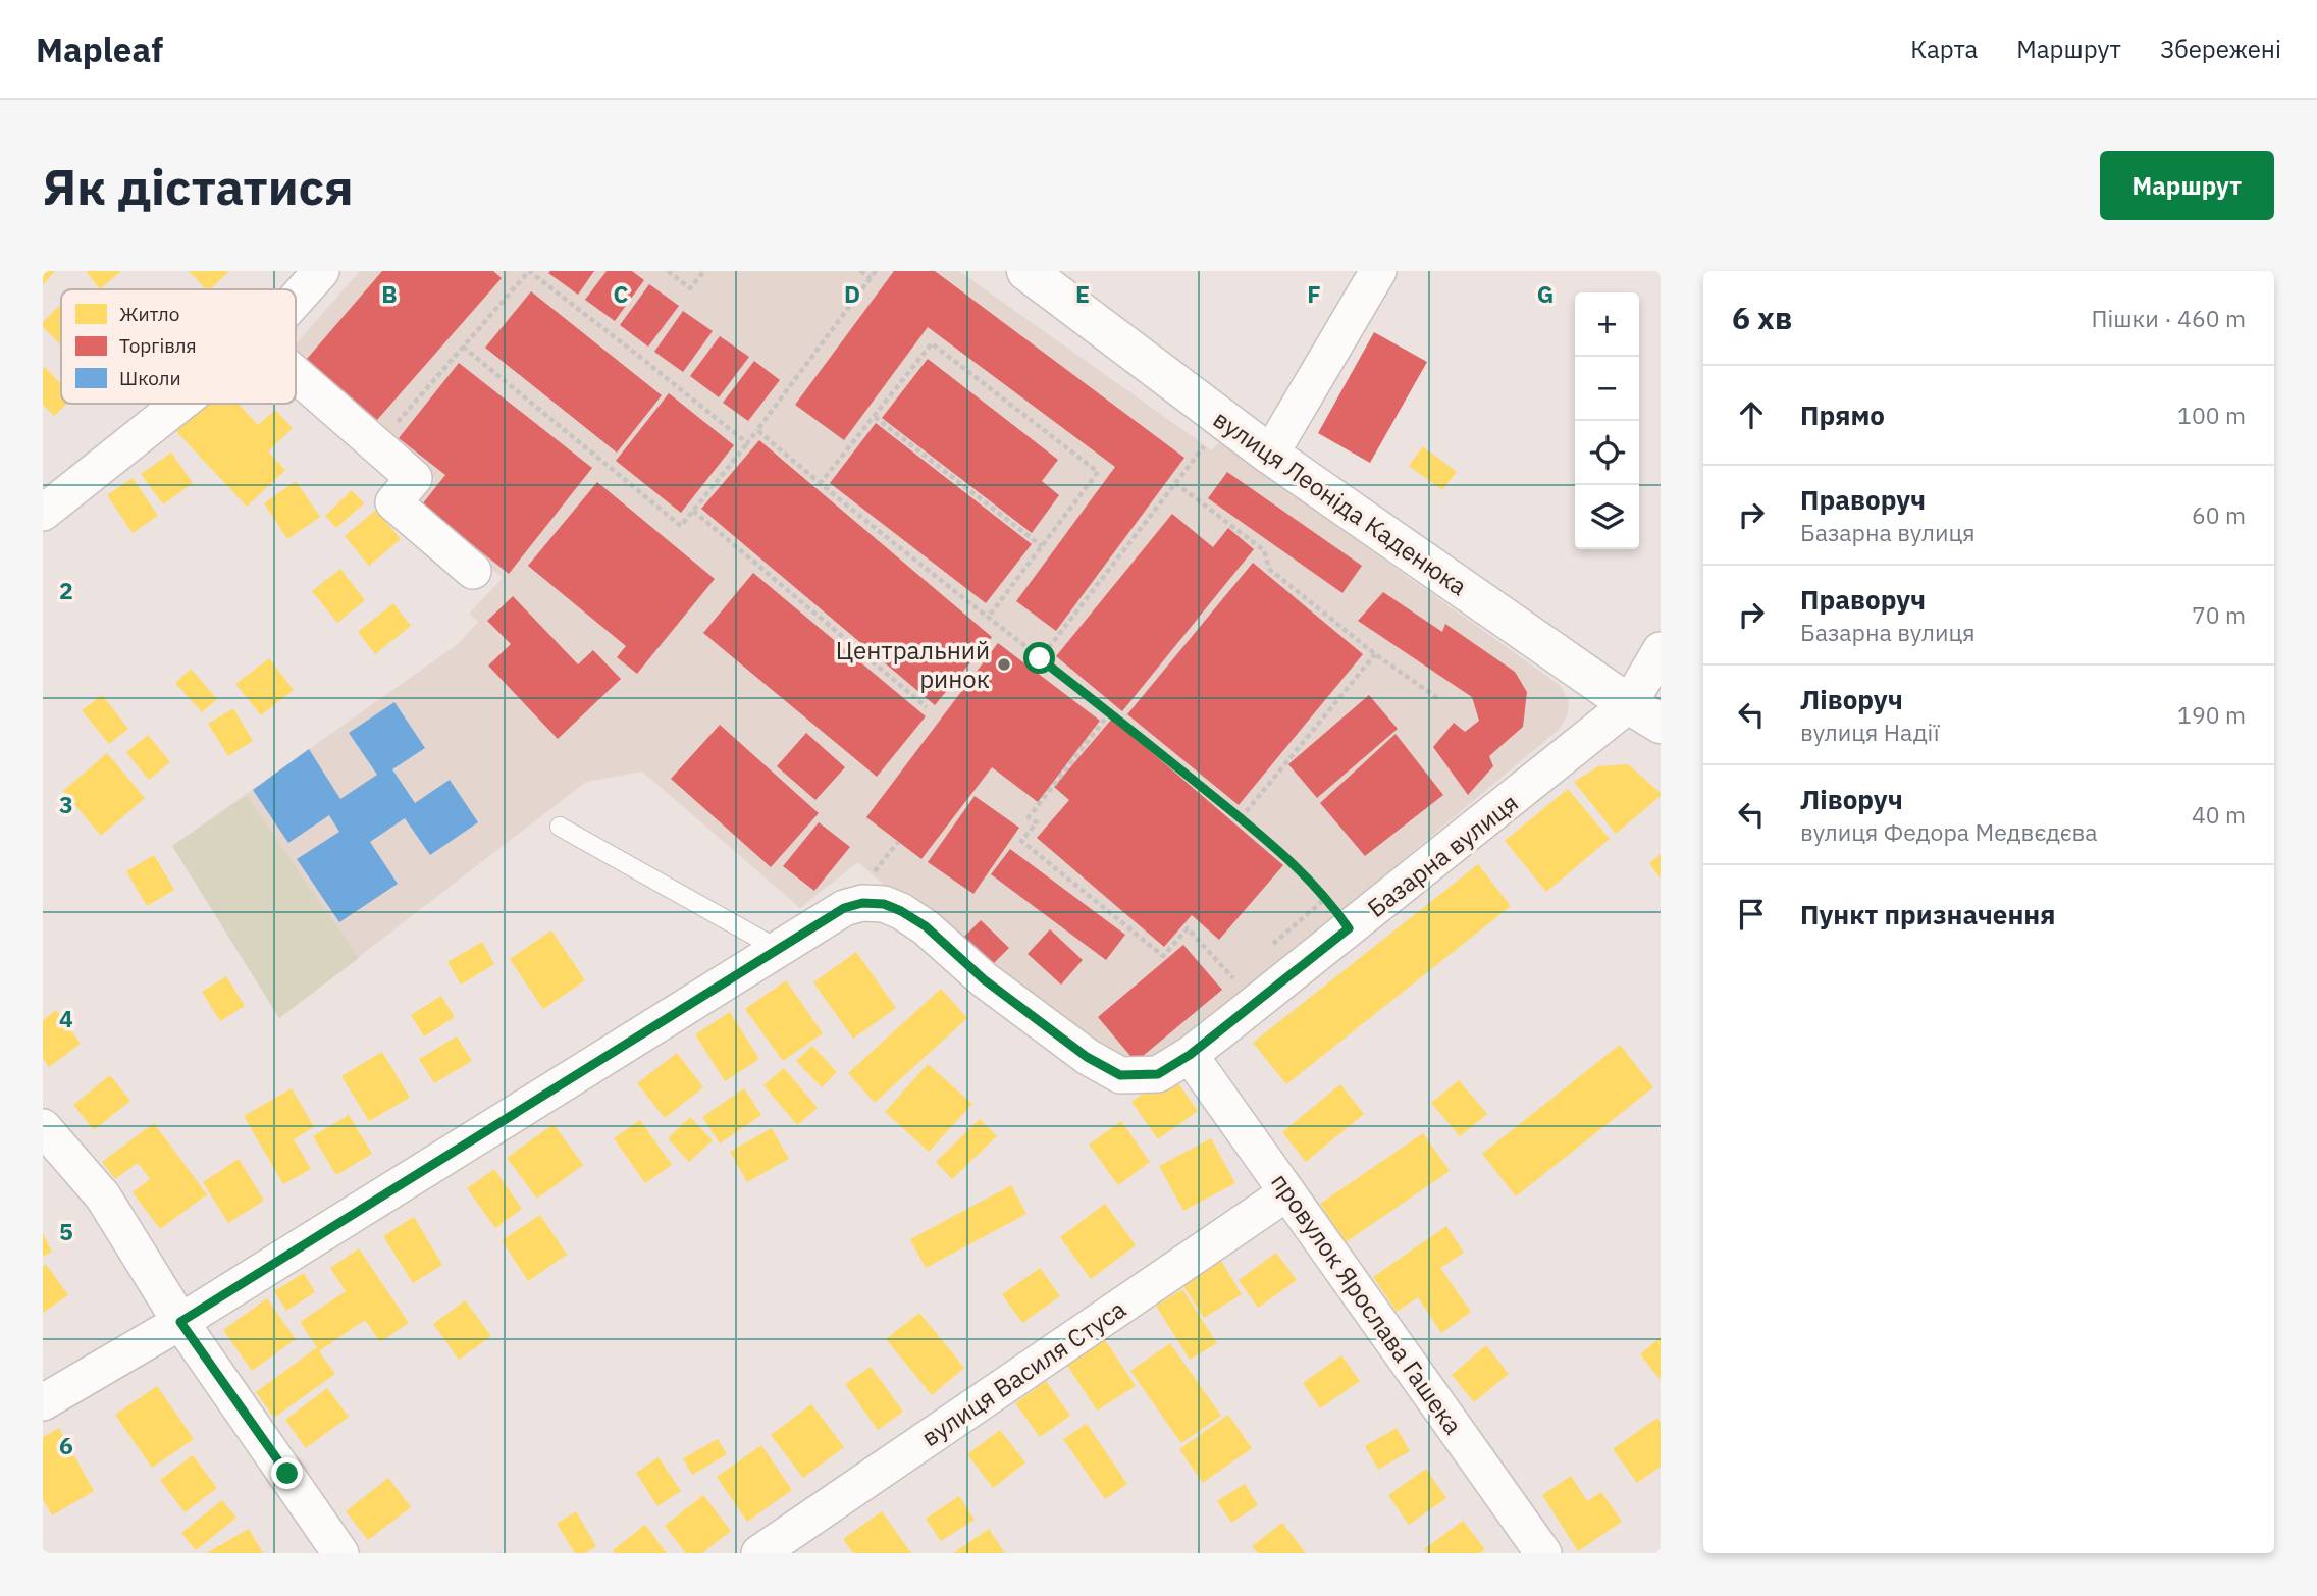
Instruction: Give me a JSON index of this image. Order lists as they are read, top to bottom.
{
  "streets": {
    "street": [
      "вулиця Леоніда Каденюка",
      "Базарна вулиця",
      "провулок Ярослава Гашека",
      "вулиця Василя Стуса"
    ]
  },
  "crossings": [
    ["вулиця Леоніда Каденюка", "Базарна вулиця"],
    ["Базарна вулиця", "провулок Ярослава Гашека"],
    ["провулок Ярослава Гашека", "вулиця Василя Стуса"]
  ],
  "places": ["Центральний ринок"],
  "legend": ["Житло", "Торгівля", "Школи"],
  "page": {
    "header": "Mapleaf",
    "nav": ["Карта", "Маршрут", "Збережені"],
    "buttons": "Маршрут",
    "title": "Як дістатися",
    "heading": ["6 хв", "Пішки · 460 m"],
    "map_buttons": ["+", "−"],
    "list": [
      ["Прямо", "100 m"],
      ["Праворуч", "Базарна вулиця", "60 m"],
      ["Праворуч", "Базарна вулиця", "70 m"],
      ["Ліворуч", "вулиця Надії", "190 m"],
      ["Ліворуч", "вулиця Федора Медвєдєва", "40 m"],
      "Пункт призначення"
    ]
  },
  "grid": {
    "columns": [
      "B",
      "C",
      "D",
      "E",
      "F",
      "G"
    ],
    "rows": [
      "2",
      "3",
      "4",
      "5",
      "6"
    ]
  }
}
